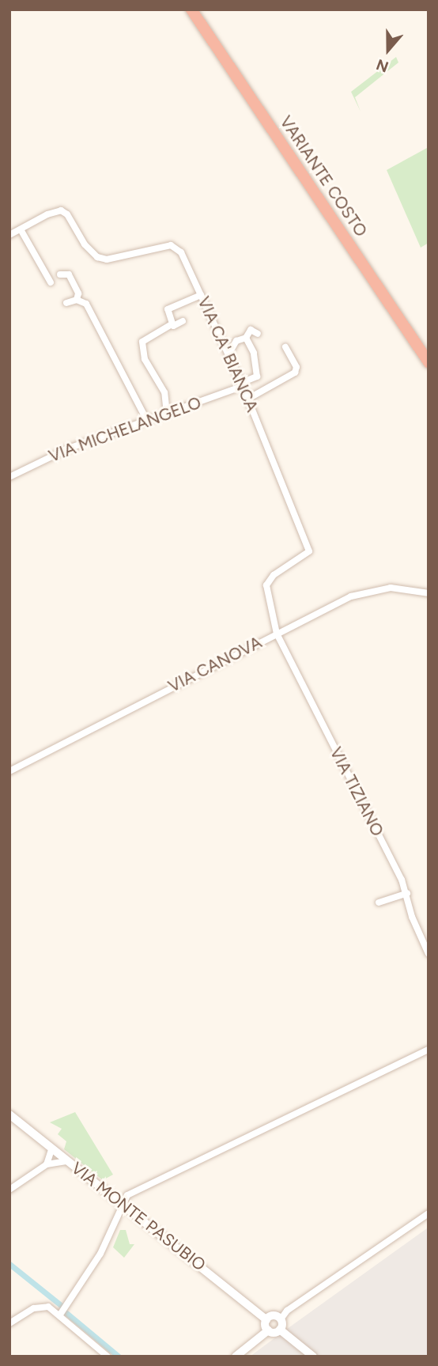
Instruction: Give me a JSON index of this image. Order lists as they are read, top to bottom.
{
  "streets": {
    "highway": ["VARIANTE COSTO"],
    "main road": ["VIA MONTE PASUBIO"],
    "street": [
      "VIA CA' BIANCA",
      "VIA MICHELANGELO",
      "VIA CANOVA",
      "VIA TIZIANO"
    ]
  },
  "crossings": [
    ["VIA CA' BIANCA", "VIA MICHELANGELO"],
    ["VIA CA' BIANCA", "VIA CANOVA"],
    ["VIA CA' BIANCA", "VIA TIZIANO"],
    ["VIA CANOVA", "VIA TIZIANO"]
  ],
  "north": "bottom"
}
